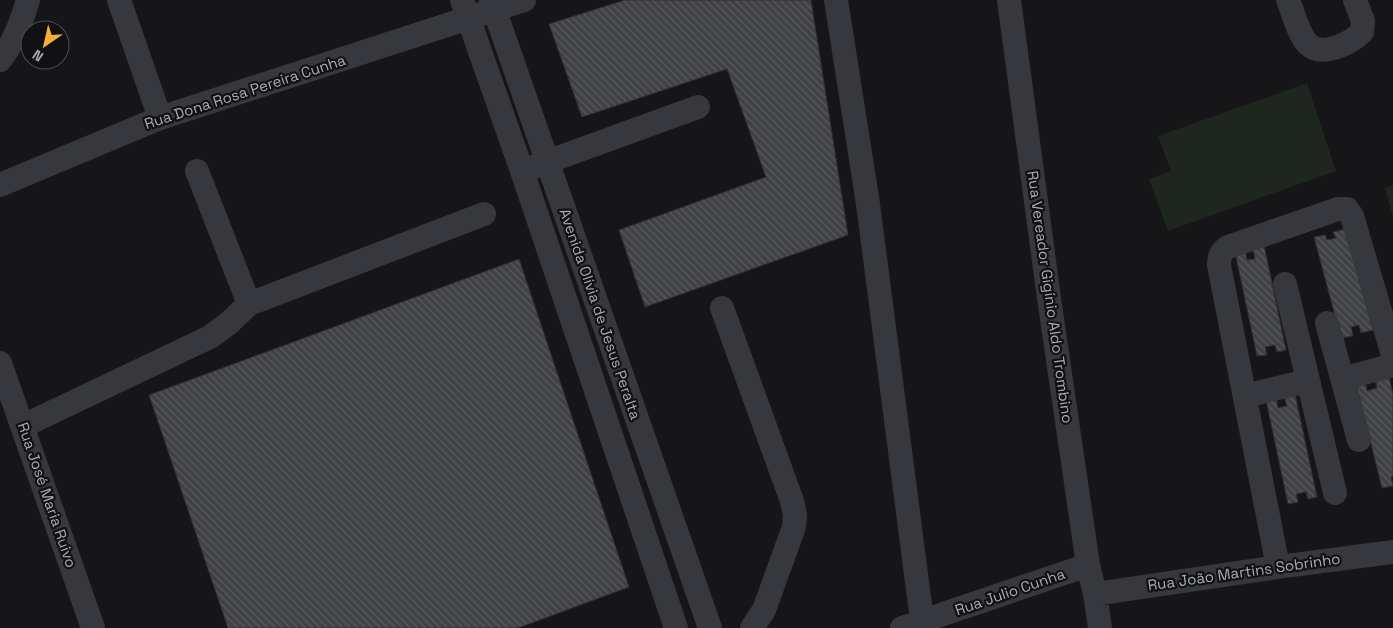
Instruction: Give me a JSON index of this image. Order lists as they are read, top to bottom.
{
  "streets": {
    "street": [
      "Rua Dona Rosa Pereira Cunha",
      "Rua Vereador Gigínio Aldo Trombino",
      "Avenida Olívia de Jesus Peralta",
      "Rua José Maria Ruivo",
      "Rua João Martins Sobrinho",
      "Rua Julio Cunha"
    ]
  },
  "crossings": [
    ["Rua Dona Rosa Pereira Cunha", "Avenida Olívia de Jesus Peralta"],
    ["Rua Vereador Gigínio Aldo Trombino", "Rua João Martins Sobrinho"],
    ["Rua Vereador Gigínio Aldo Trombino", "Rua Julio Cunha"]
  ],
  "north": "bottom left"
}
